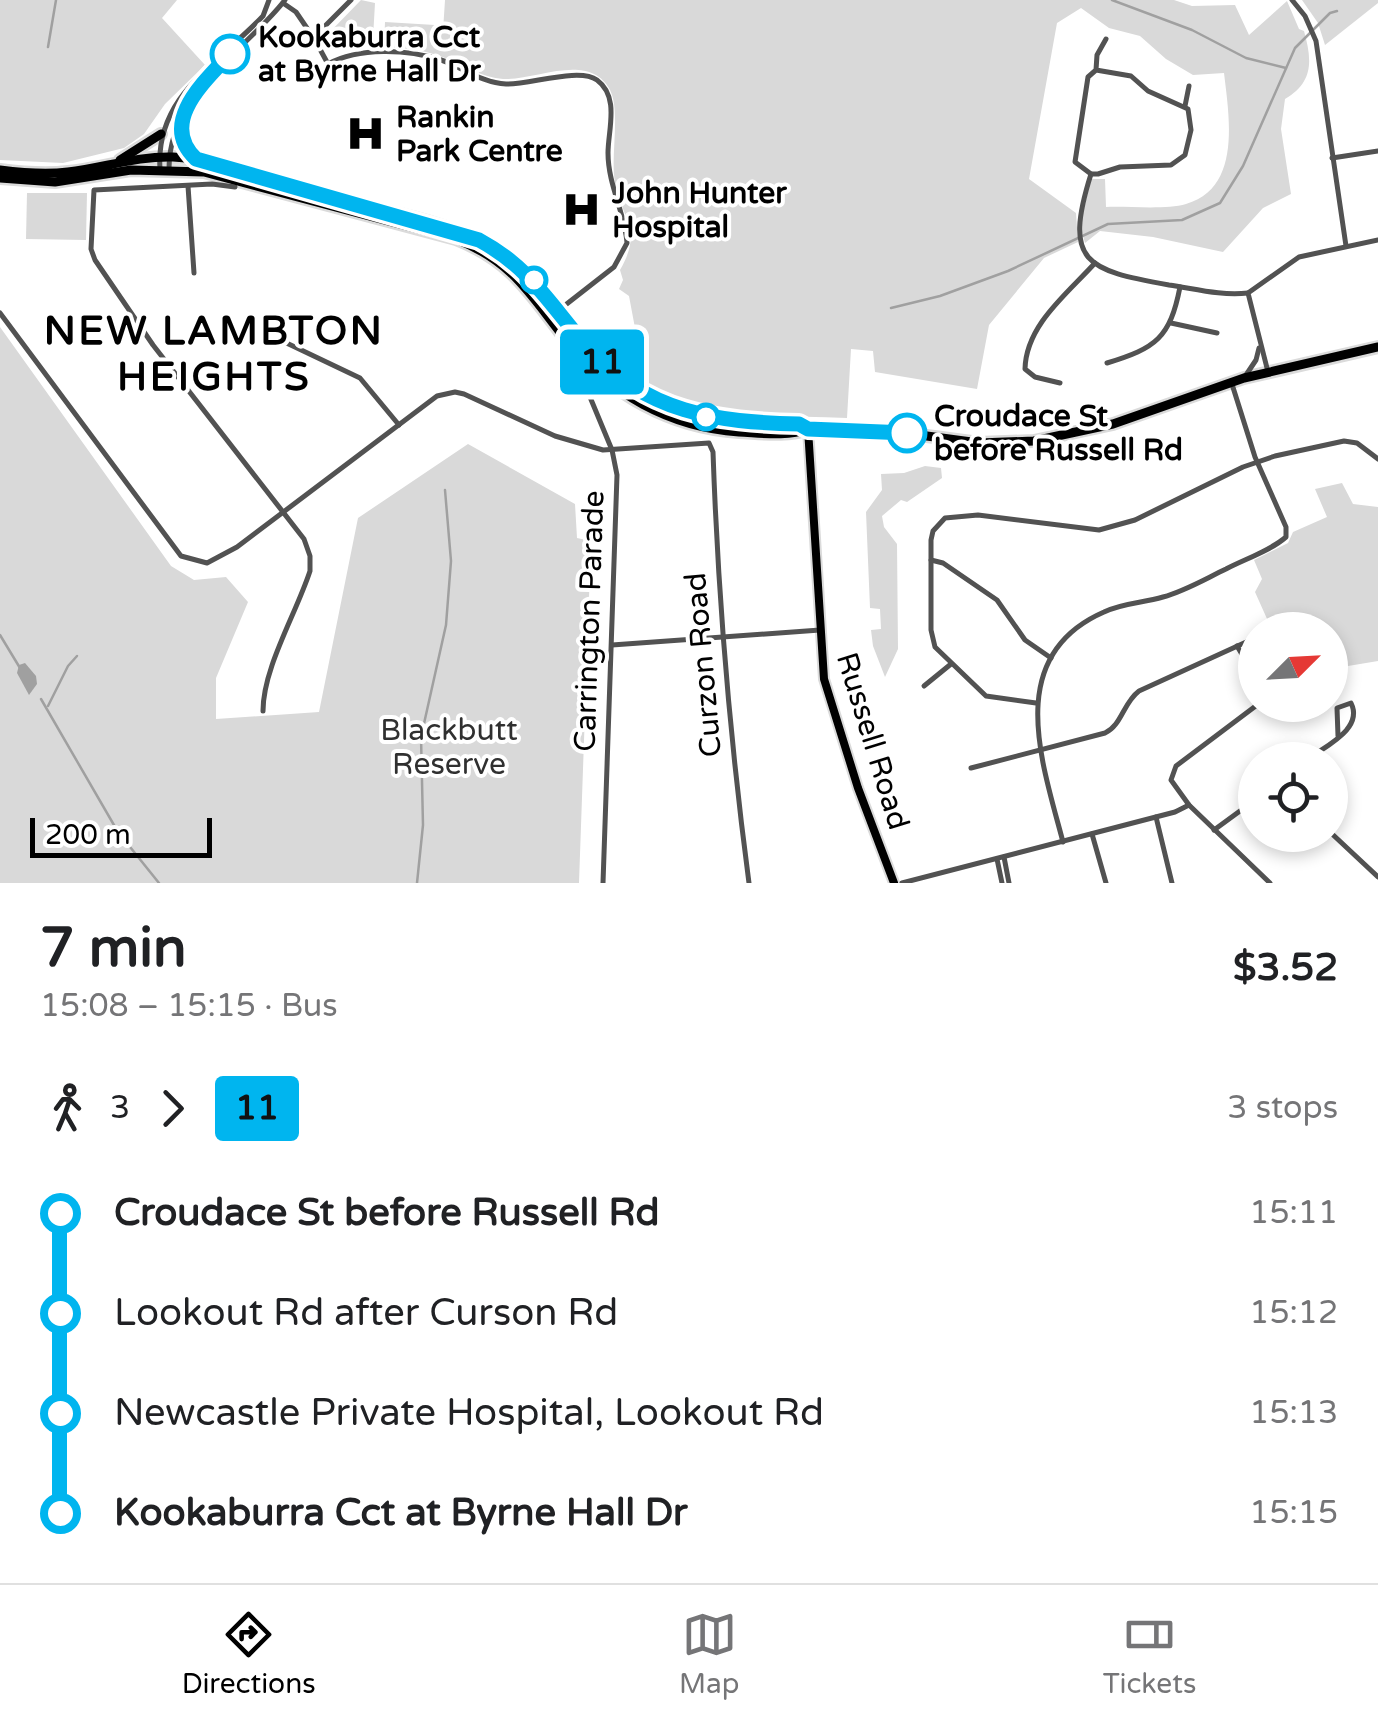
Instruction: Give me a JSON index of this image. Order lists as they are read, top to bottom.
{
  "streets": {
    "main road": ["Russell Road"],
    "street": ["Carrington Parade", "Curzon Road"]
  },
  "crossings": [
    ["Carrington Parade", "Curzon Road"]
  ],
  "districts": ["NEW LAMBTON HEIGHTS"],
  "parks": ["Blackbutt Reserve"],
  "places": {
    "other": ["Kookaburra Cct at Byrne Hall Dr", "Croudace St before Russell Rd"],
    "hospital": ["Rankin Park Centre", "John Hunter Hospital"]
  },
  "lines": ["bus line 11"],
  "scale_bar": "200 m",
  "north": "top right",
  "page": {
    "on_map": "11",
    "scale": "200 m",
    "heading": ["7 min", "15:08 – 15:15 · Bus", "$3.52"],
    "legs": ["3", "11", "3 stops"],
    "list": [
      {
        "name": "Croudace St before Russell Rd",
        "value": "15:11"
      },
      {
        "name": "Lookout Rd after Curson Rd",
        "value": "15:12"
      },
      {
        "name": "Newcastle Private Hospital, Lookout Rd",
        "value": "15:13"
      },
      {
        "name": "Kookaburra Cct at Byrne Hall Dr",
        "value": "15:15"
      }
    ],
    "tabs": ["Directions", "Map", "Tickets"]
  }
}
